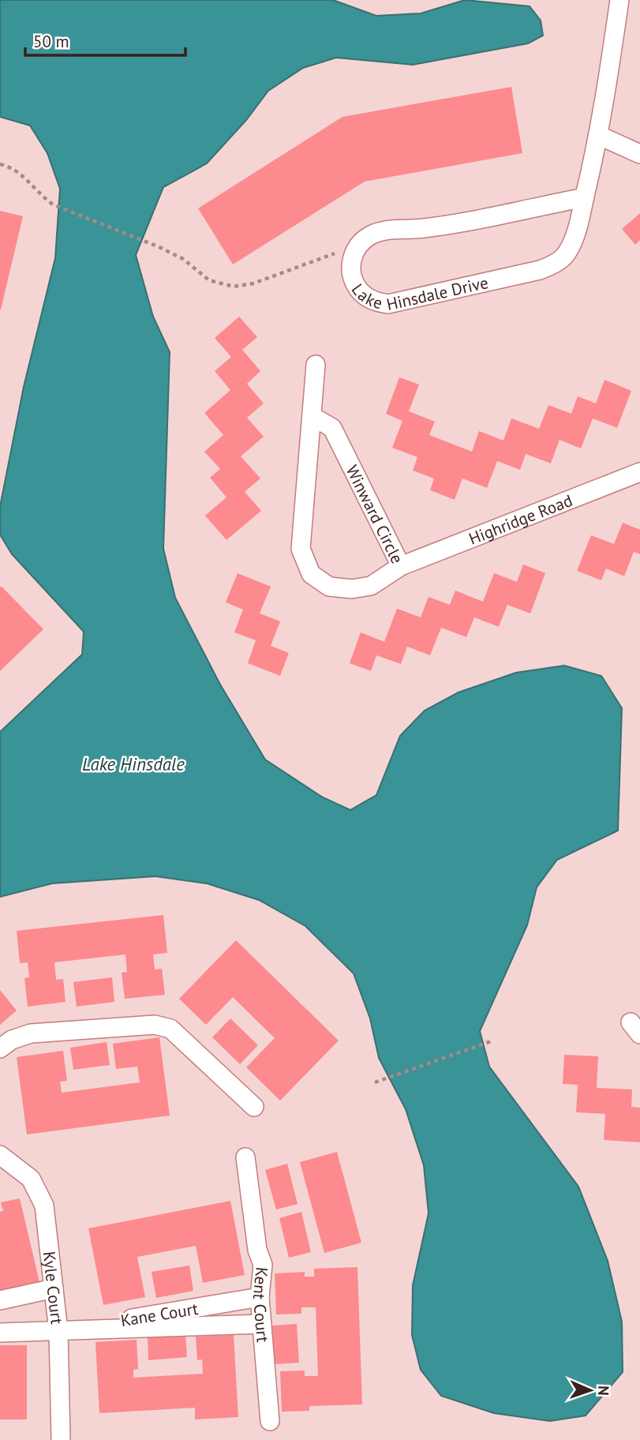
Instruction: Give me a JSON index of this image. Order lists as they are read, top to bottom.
{
  "streets": {
    "street": [
      "Lake Hinsdale Drive",
      "Winward Circle",
      "Highridge Road",
      "Kyle Court",
      "Kent Court",
      "Kane Court"
    ]
  },
  "crossings": [
    ["Winward Circle", "Highridge Road"],
    ["Kyle Court", "Kane Court"],
    ["Kent Court", "Kane Court"]
  ],
  "water": ["Lake Hinsdale"],
  "scale_bar": "50 m",
  "north": "right"
}
